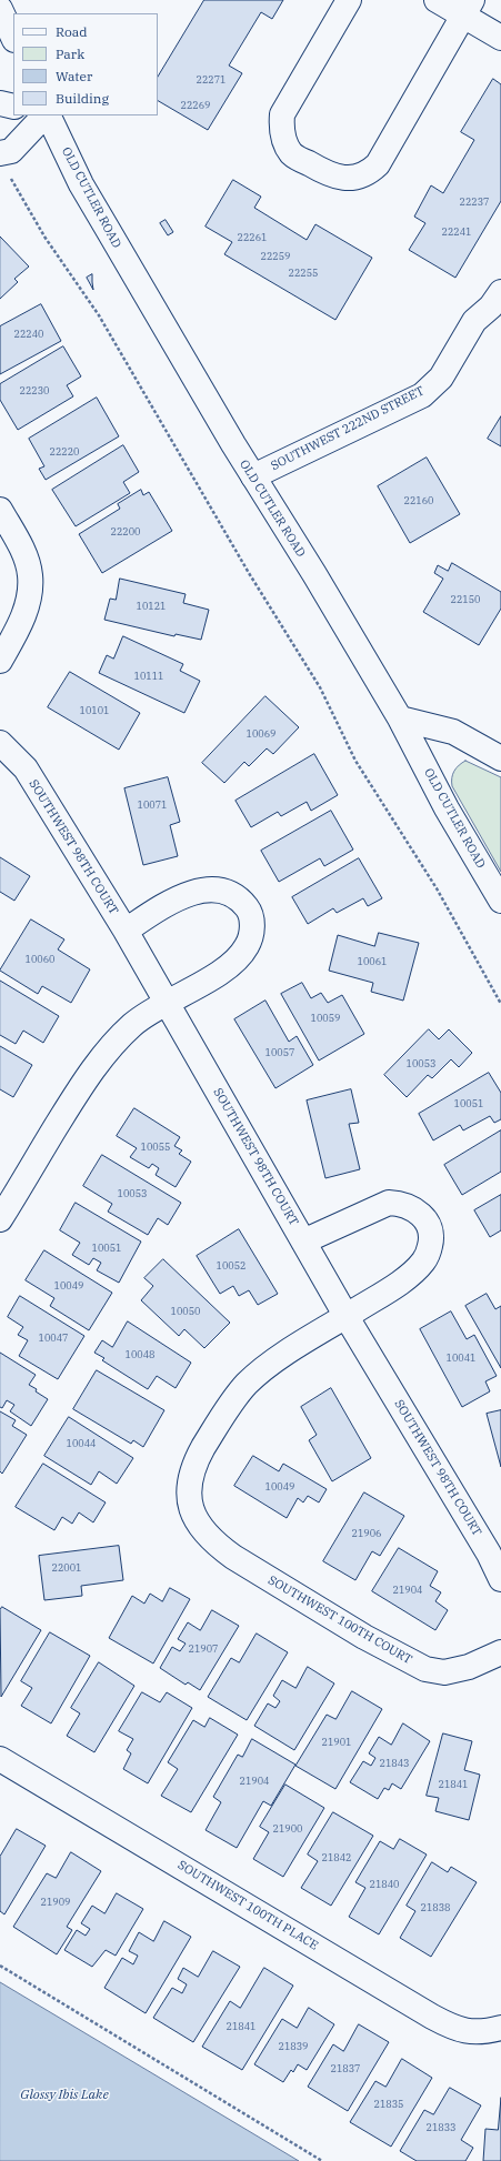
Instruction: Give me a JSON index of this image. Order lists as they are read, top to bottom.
{
  "streets": {
    "street": [
      "OLD CUTLER ROAD",
      "SOUTHWEST 222ND STREET",
      "SOUTHWEST 98TH COURT",
      "SOUTHWEST 100TH COURT",
      "SOUTHWEST 100TH PLACE"
    ]
  },
  "crossings": [
    ["OLD CUTLER ROAD", "SOUTHWEST 222ND STREET"],
    ["SOUTHWEST 98TH COURT", "SOUTHWEST 100TH COURT"]
  ],
  "water": ["Glossy Ibis Lake"],
  "house_numbers": [
    "22271",
    "22269",
    "22237",
    "22241",
    "22261",
    "22259",
    "22255",
    "22240",
    "22230",
    "22220",
    "22160",
    "22200",
    "22150",
    "10121",
    "10111",
    "10101",
    "10069",
    "10071",
    "10060",
    "10061",
    "10059",
    "10057",
    "10053",
    "10051",
    "10055",
    "10053",
    "10051",
    "10052",
    "10049",
    "10050",
    "10047",
    "10048",
    "10041",
    "10044",
    "10049",
    "21906",
    "22001",
    "21904",
    "21907",
    "21901",
    "21843",
    "21904",
    "21841",
    "21900",
    "21842",
    "21840",
    "21909",
    "21838",
    "21841",
    "21839",
    "21837",
    "21835",
    "21833"
  ],
  "legend": [
    "Road",
    "Park",
    "Water",
    "Building"
  ]
}
